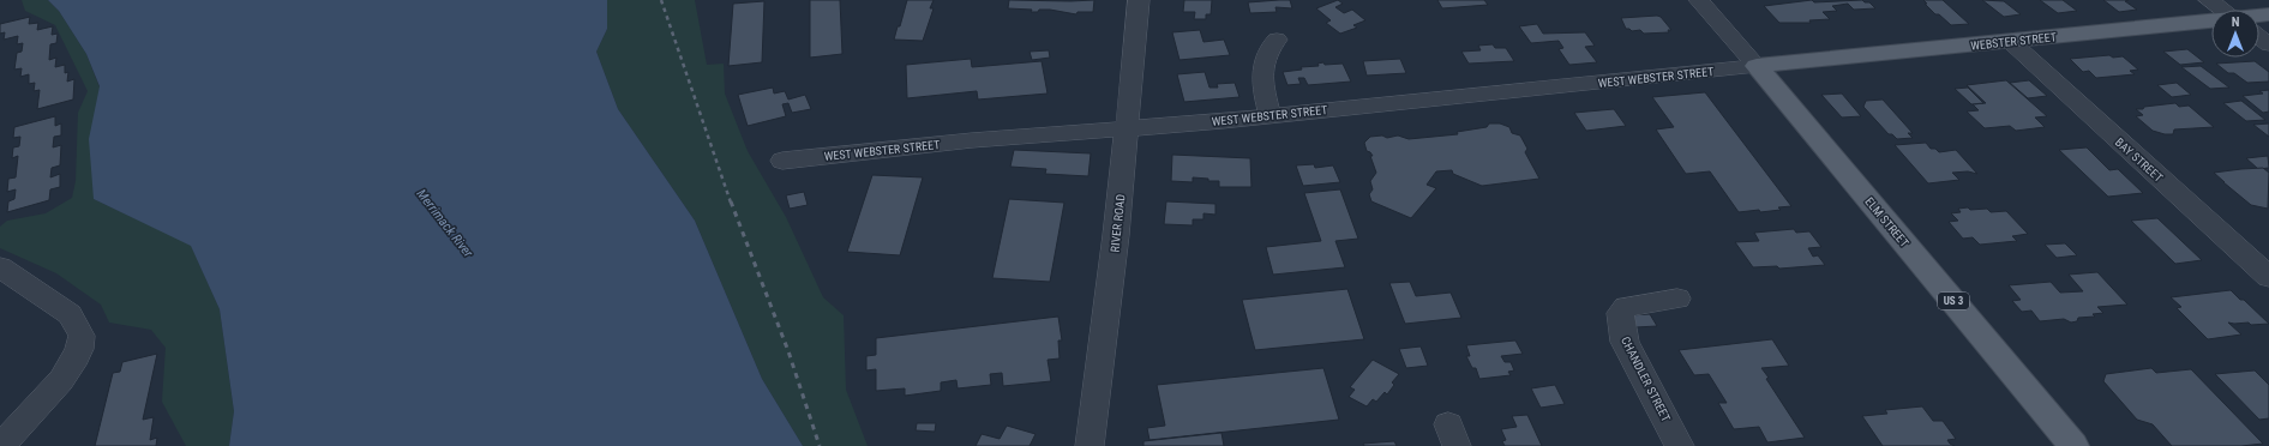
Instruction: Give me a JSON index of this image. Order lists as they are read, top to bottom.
{
  "streets": {
    "main road": ["WEBSTER STREET", "ELM STREET", "US 3"],
    "street": [
      "WEST WEBSTER STREET",
      "BAY STREET",
      "RIVER ROAD",
      "CHANDLER STREET"
    ]
  },
  "crossings": [
    ["WEBSTER STREET", "WEST WEBSTER STREET"],
    ["WEBSTER STREET", "BAY STREET"],
    ["WEBSTER STREET", "ELM STREET"],
    ["WEST WEBSTER STREET", "ELM STREET"],
    ["WEST WEBSTER STREET", "RIVER ROAD"]
  ],
  "water": ["Merrimack River"],
  "north": "top"
}
